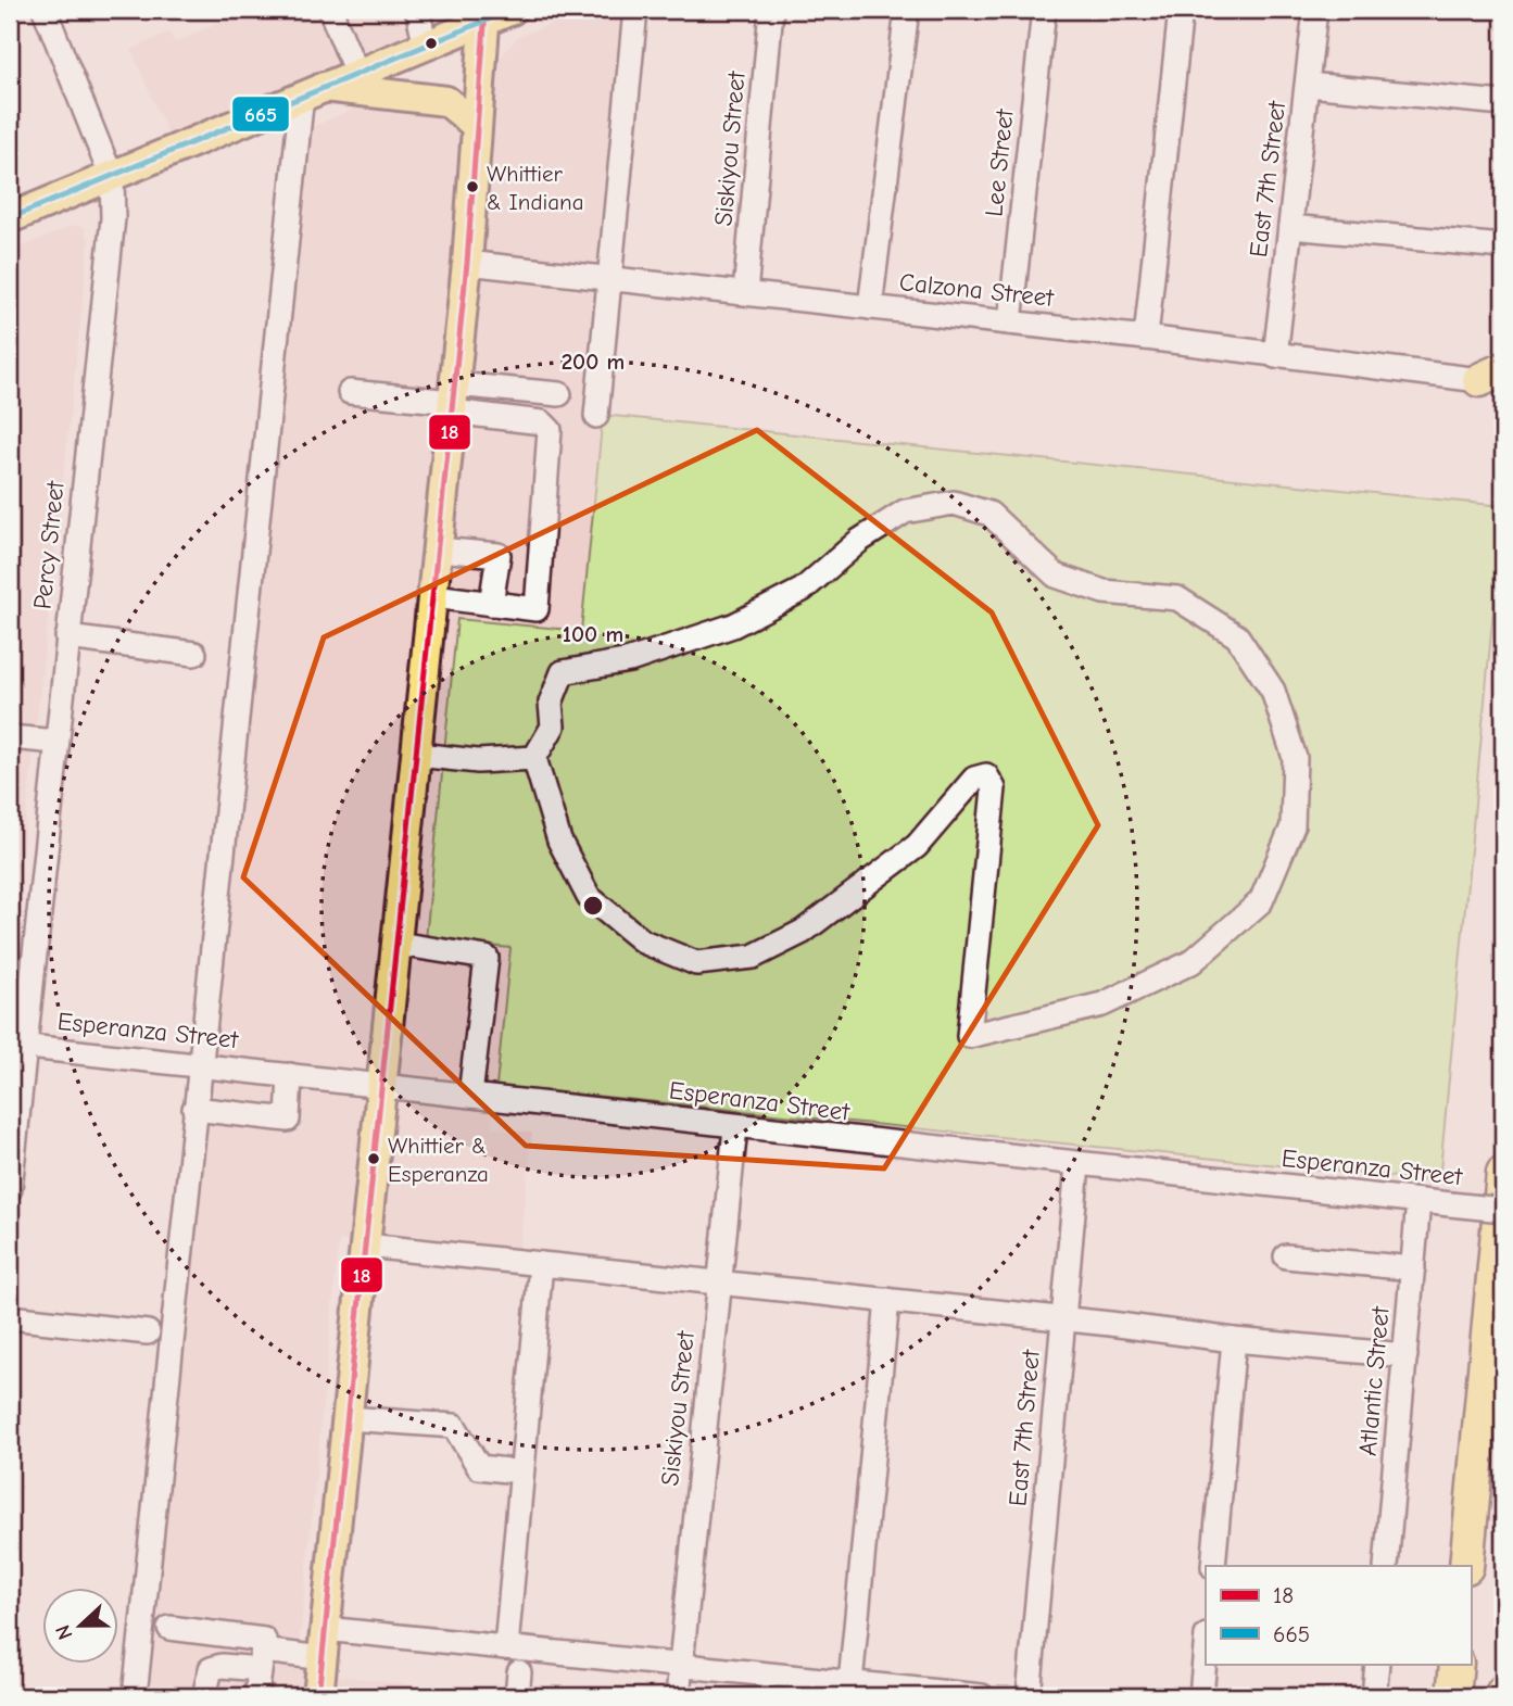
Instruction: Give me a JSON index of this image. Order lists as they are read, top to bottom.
{
  "streets": {
    "street": [
      "Siskiyou Street",
      "Lee Street",
      "East 7th Street",
      "Calzona Street",
      "Percy Street",
      "Esperanza Street",
      "Atlantic Street"
    ]
  },
  "crossings": [
    ["Siskiyou Street", "Calzona Street"],
    ["Siskiyou Street", "Esperanza Street"],
    ["Lee Street", "Calzona Street"],
    ["East 7th Street", "Calzona Street"],
    ["East 7th Street", "Esperanza Street"],
    ["Percy Street", "Esperanza Street"],
    ["Esperanza Street", "Atlantic Street"]
  ],
  "places": ["Whittier & Indiana", "Whittier & Esperanza"],
  "lines": ["transit line 18", "transit line 665"],
  "legend": ["18", "665"],
  "north": "left",
  "rings": ["200 m", "100 m"]
}
